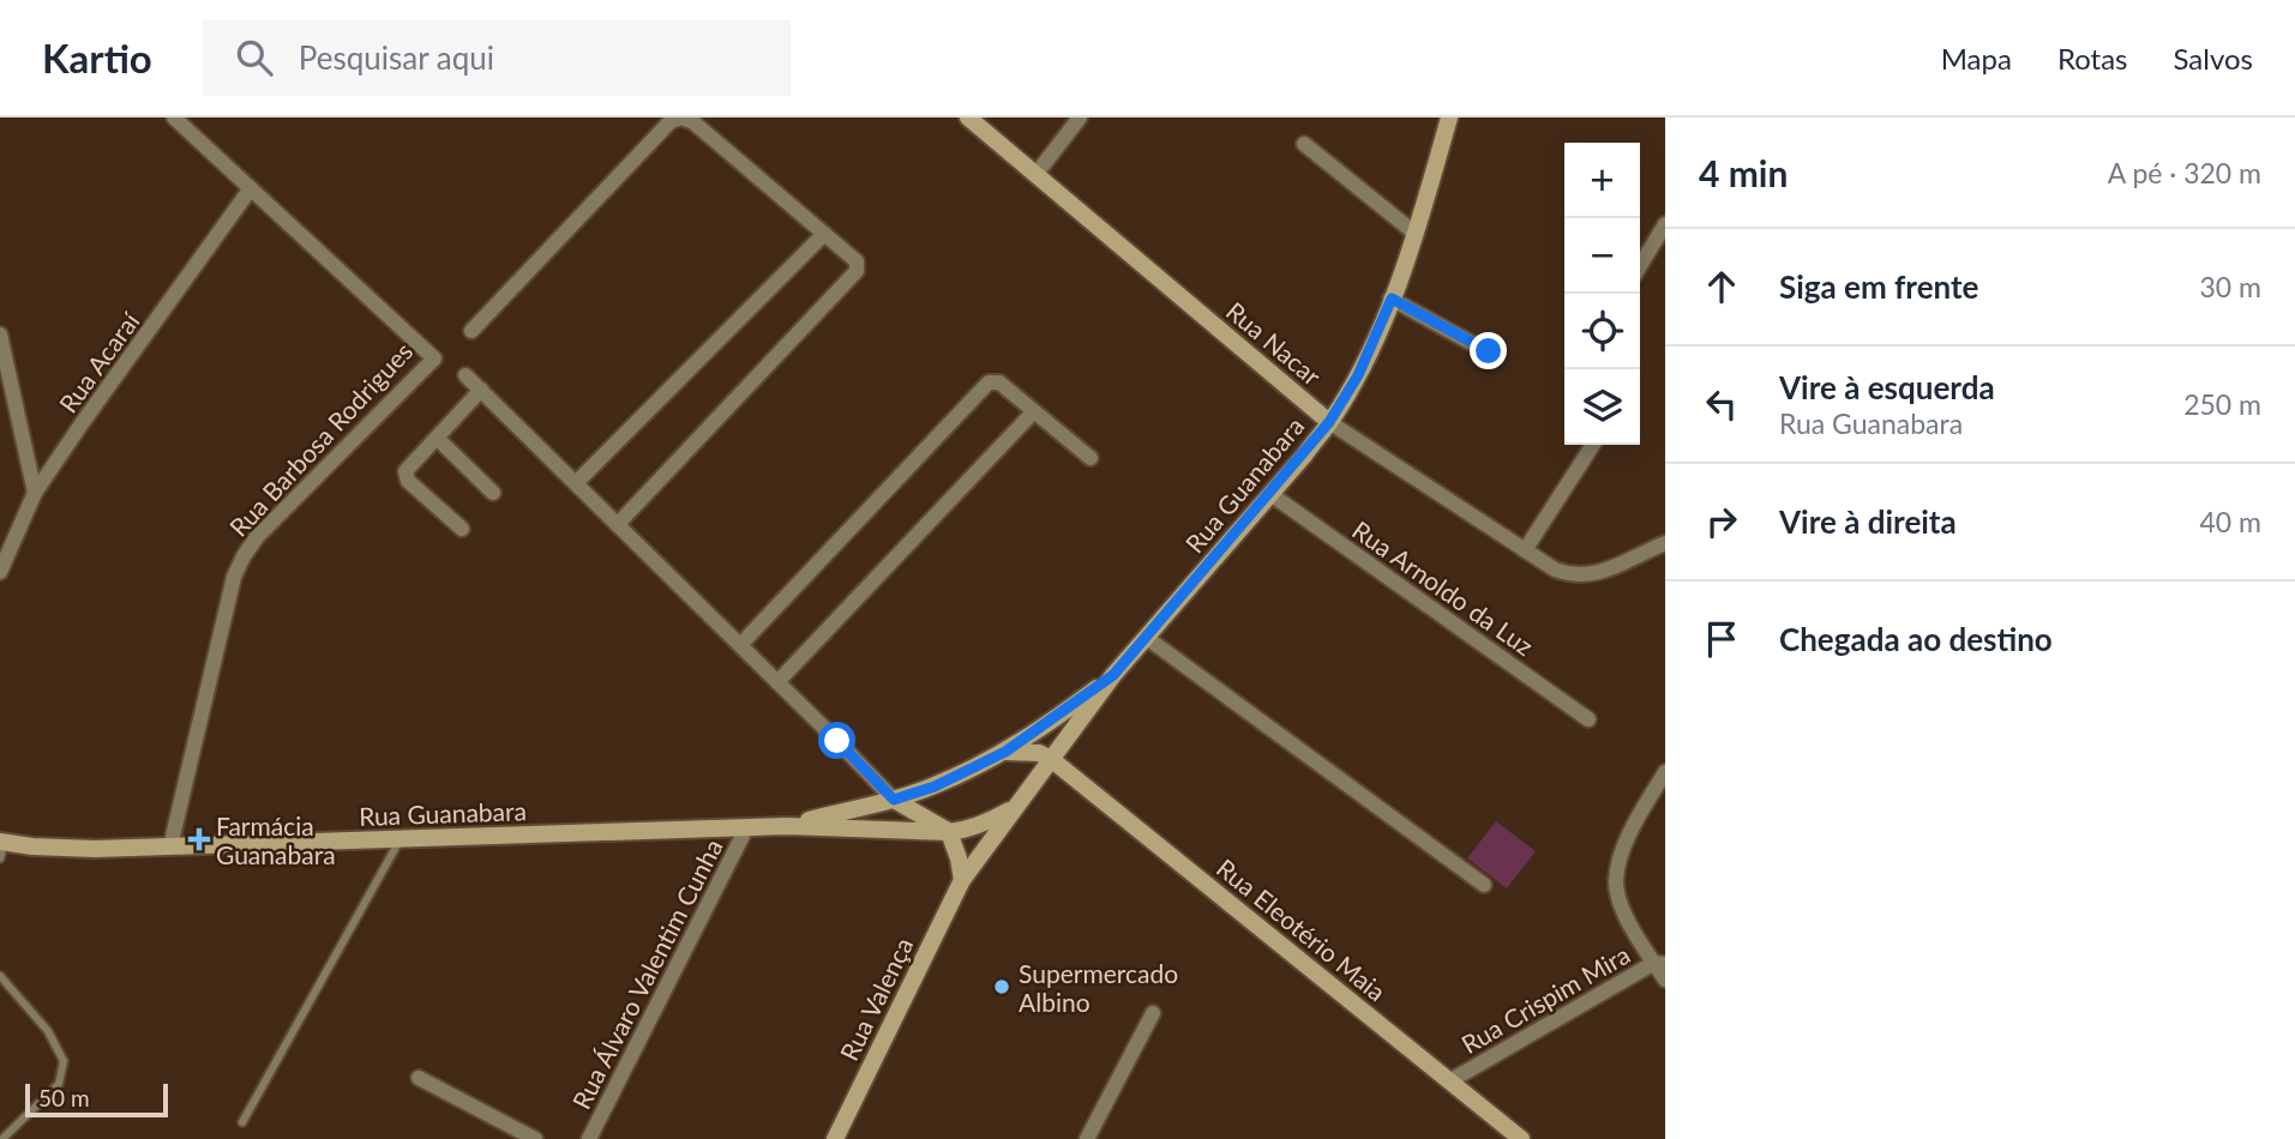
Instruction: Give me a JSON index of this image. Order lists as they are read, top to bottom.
{
  "streets": {
    "main road": [
      "Rua Nacar",
      "Rua Guanabara",
      "Rua Eleotério Maia",
      "Rua Valença"
    ],
    "street": [
      "Rua Acaraí",
      "Rua Barbosa Rodrigues",
      "Rua Arnoldo da Luz",
      "Rua Álvaro Valentim Cunha",
      "Rua Crispim Mira"
    ]
  },
  "crossings": [
    ["Rua Nacar", "Rua Guanabara"],
    ["Rua Acaraí", "Rua Barbosa Rodrigues"],
    ["Rua Barbosa Rodrigues", "Rua Guanabara"],
    ["Rua Guanabara", "Rua Arnoldo da Luz"],
    ["Rua Guanabara", "Rua Eleotério Maia"],
    ["Rua Guanabara", "Rua Álvaro Valentim Cunha"],
    ["Rua Guanabara", "Rua Valença"],
    ["Rua Eleotério Maia", "Rua Crispim Mira"]
  ],
  "places": {
    "health": ["Farmácia Guanabara"],
    "other": ["Supermercado Albino"]
  },
  "scale_bar": "50 m",
  "page": {
    "header": "Kartio",
    "search": "Pesquisar aqui",
    "nav": ["Mapa", "Rotas", "Salvos"],
    "heading": ["4 min", "A pé · 320 m"],
    "map_buttons": ["+", "−"],
    "list": [
      ["Siga em frente", "30 m"],
      ["Vire à esquerda", "Rua Guanabara", "250 m"],
      ["Vire à direita", "40 m"],
      "Chegada ao destino"
    ],
    "scale": "50 m"
  }
}
